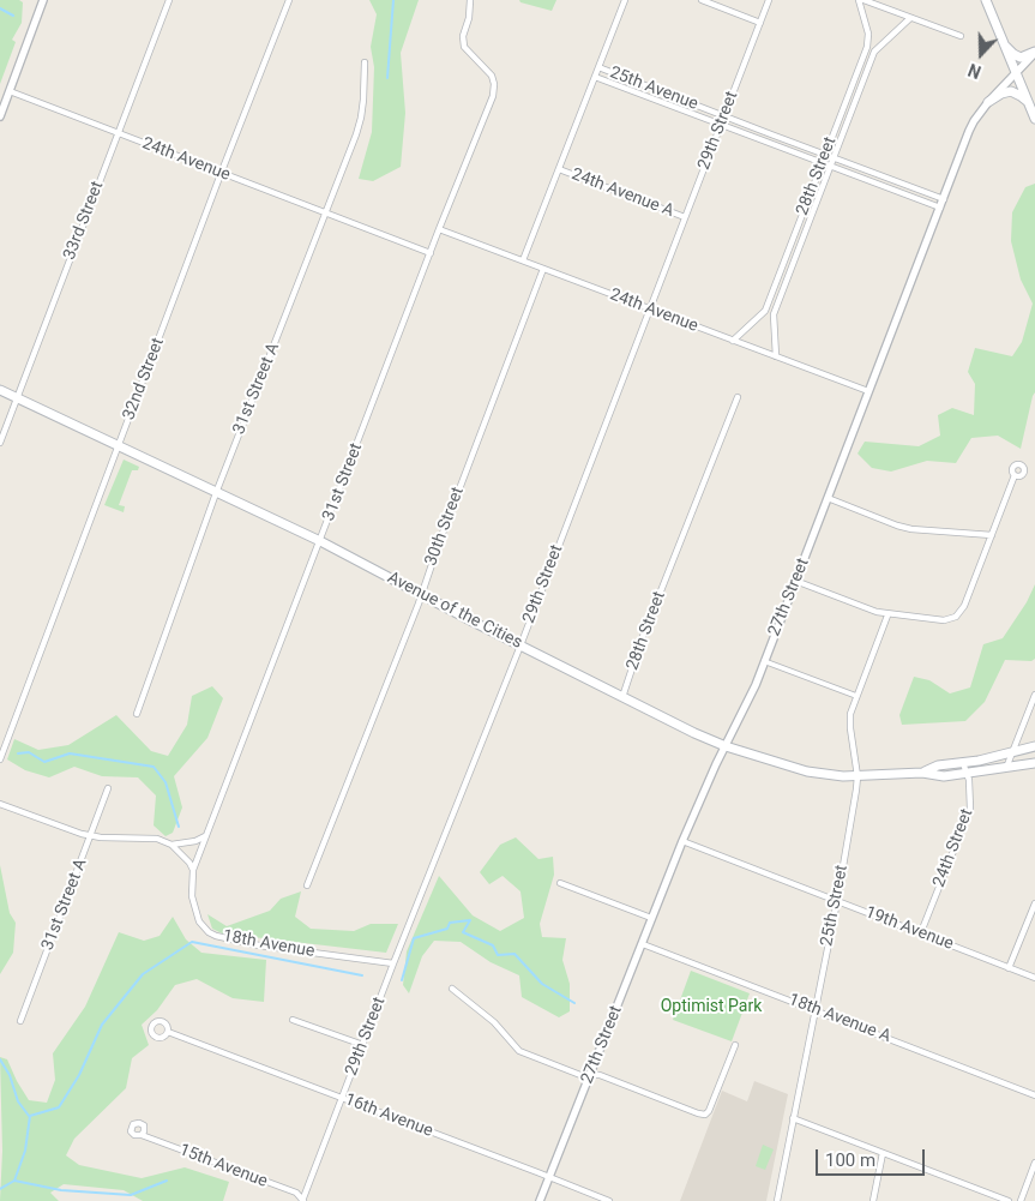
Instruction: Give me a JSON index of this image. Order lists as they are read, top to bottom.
{
  "streets": {
    "main road": ["Avenue of the Cities"],
    "street": [
      "25th Avenue",
      "29th Street",
      "24th Avenue",
      "28th Street",
      "24th Avenue A",
      "33rd Street",
      "32nd Street",
      "31st Street A",
      "31st Street",
      "30th Street",
      "27th Street",
      "24th Street",
      "25th Street",
      "19th Avenue",
      "18th Avenue",
      "18th Avenue A",
      "16th Avenue",
      "15th Avenue"
    ]
  },
  "crossings": [
    ["25th Avenue", "29th Street"],
    ["25th Avenue", "28th Street"],
    ["25th Avenue", "27th Street"],
    ["29th Street", "24th Avenue"],
    ["29th Street", "24th Avenue A"],
    ["29th Street", "Avenue of the Cities"],
    ["29th Street", "18th Avenue"],
    ["29th Street", "16th Avenue"],
    ["29th Street", "15th Avenue"],
    ["24th Avenue", "28th Street"],
    ["24th Avenue", "33rd Street"],
    ["24th Avenue", "32nd Street"],
    ["24th Avenue", "31st Street A"],
    ["24th Avenue", "31st Street"],
    ["24th Avenue", "30th Street"],
    ["24th Avenue", "27th Street"],
    ["28th Street", "Avenue of the Cities"],
    ["33rd Street", "Avenue of the Cities"],
    ["32nd Street", "Avenue of the Cities"],
    ["31st Street A", "Avenue of the Cities"],
    ["31st Street", "Avenue of the Cities"],
    ["31st Street", "18th Avenue"],
    ["30th Street", "Avenue of the Cities"],
    ["27th Street", "Avenue of the Cities"],
    ["27th Street", "19th Avenue"],
    ["27th Street", "18th Avenue A"],
    ["27th Street", "16th Avenue"],
    ["Avenue of the Cities", "24th Street"],
    ["Avenue of the Cities", "25th Street"],
    ["24th Street", "19th Avenue"],
    ["25th Street", "19th Avenue"],
    ["25th Street", "18th Avenue A"]
  ],
  "parks": ["Optimist Park"],
  "scale_bar": "100 m",
  "north": "bottom"
}
